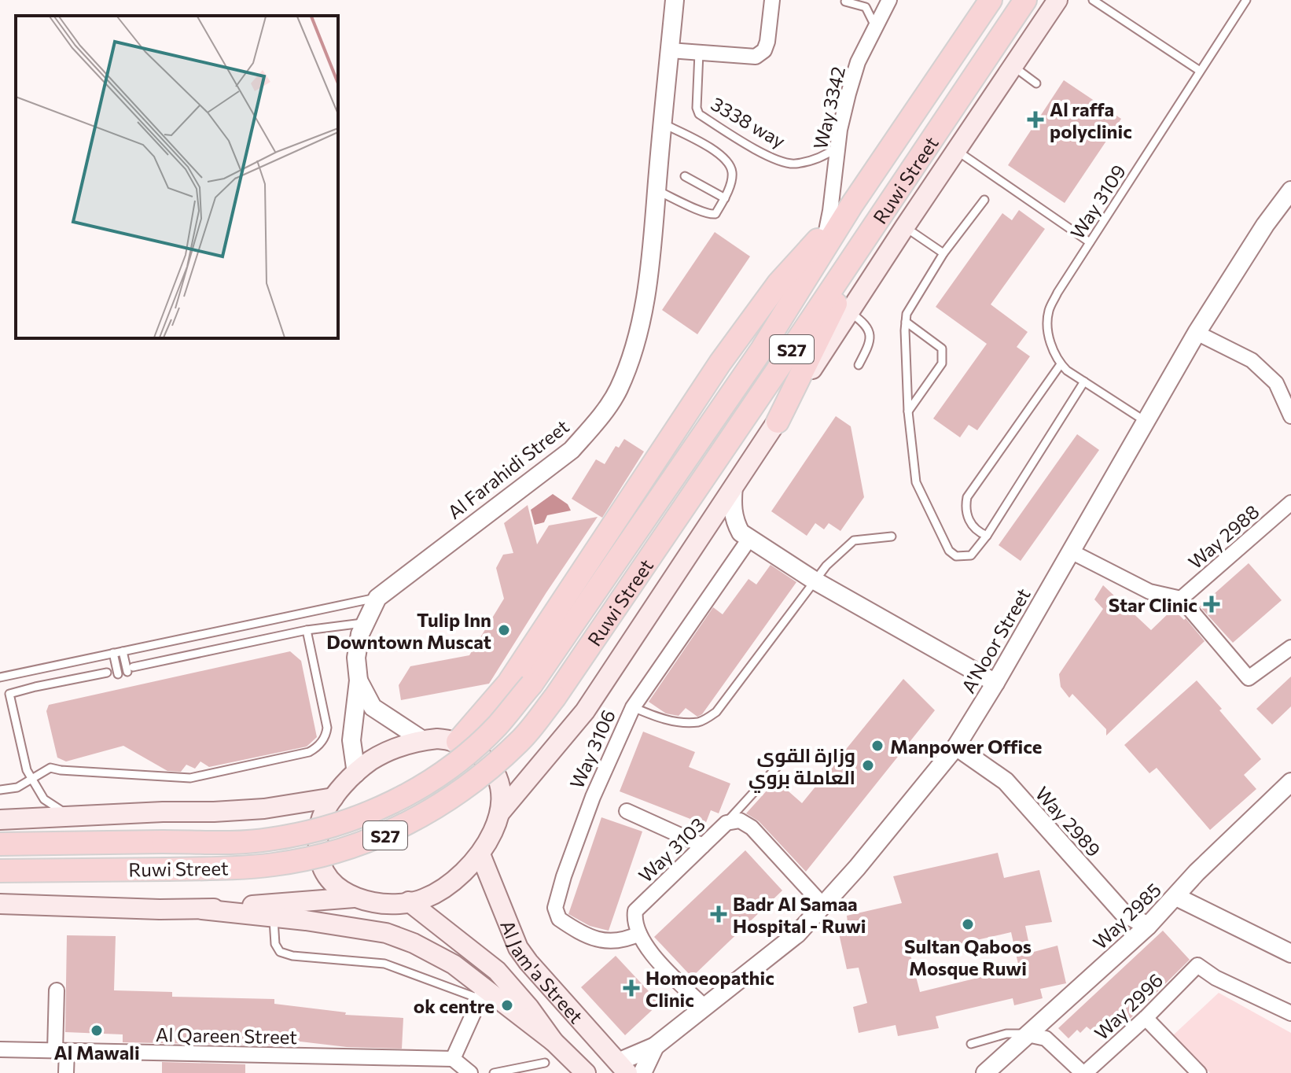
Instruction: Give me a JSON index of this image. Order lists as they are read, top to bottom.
{
  "streets": {
    "main road": ["Ruwi Street", "S27", "Al Jam'a Street"],
    "street": [
      "Way 3342",
      "Al Farahidi Street",
      "Way 2988",
      "A'Noor Street",
      "Way 3106",
      "Way 2989",
      "Way 3103",
      "Way 2985",
      "Way 2996",
      "Al Qareen Street"
    ],
    "lane": ["3338 way", "Way 3109"]
  },
  "crossings": [
    ["Way 3342", "3338 way"],
    ["Al Farahidi Street", "Al Jam'a Street"],
    ["A'Noor Street", "Way 2989"],
    ["A'Noor Street", "Way 3103"],
    ["A'Noor Street", "Al Jam'a Street"],
    ["Way 3106", "Way 3103"],
    ["Way 2989", "Way 2985"]
  ],
  "places": {
    "health": [
      "Al raffa polyclinic",
      "Star Clinic",
      "Badr Al Samaa Hospital - Ruwi",
      "Homoeopathic Clinic"
    ],
    "other": [
      "Tulip Inn Downtown Muscat",
      "Manpower Office",
      "وزارة القوى العاملة بروي",
      "Sultan Qaboos Mosque Ruwi",
      "ok centre",
      "Al Mawali"
    ]
  }
}
